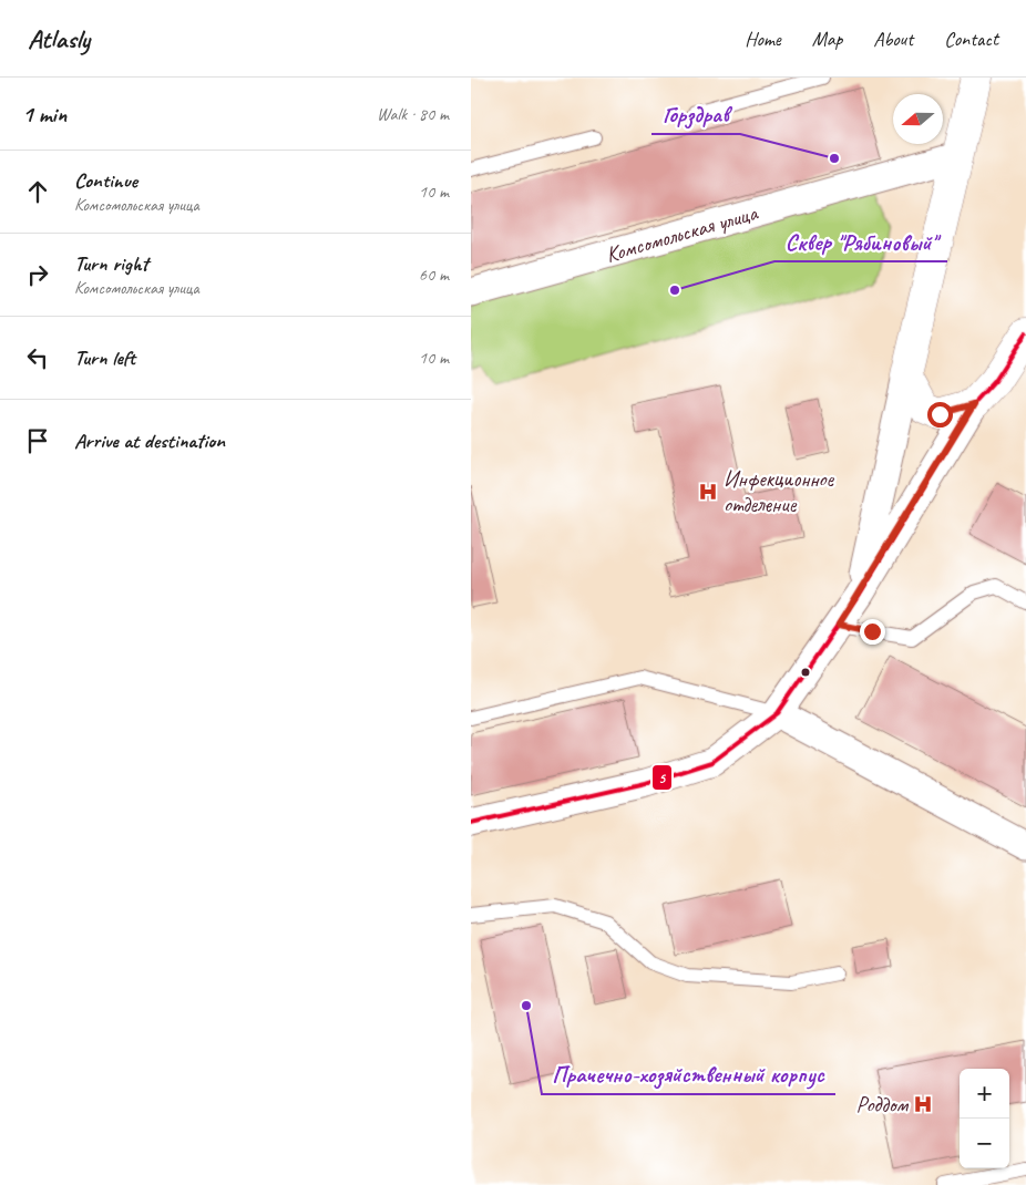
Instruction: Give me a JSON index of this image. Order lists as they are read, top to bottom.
{
  "streets": {
    "street": ["Комсомольская улица"]
  },
  "places": {
    "other": ["Горздрав", "Сквер \"Рябиновый\"", "Прачечно-хозяйственный корпус"],
    "hospital": ["Инфекционное отделение", "Роддом"]
  },
  "lines": ["transit line 5"],
  "north": "left",
  "page": {
    "header": "Atlasly",
    "nav": [
      "Home",
      "Map",
      "About",
      "Contact"
    ],
    "heading": ["1 min", "Walk · 80 m"],
    "list": [
      ["Continue", "Комсомольская улица", "10 m"],
      ["Turn right", "Комсомольская улица", "60 m"],
      ["Turn left", "10 m"],
      "Arrive at destination"
    ],
    "map_buttons": ["+", "−"]
  }
}
